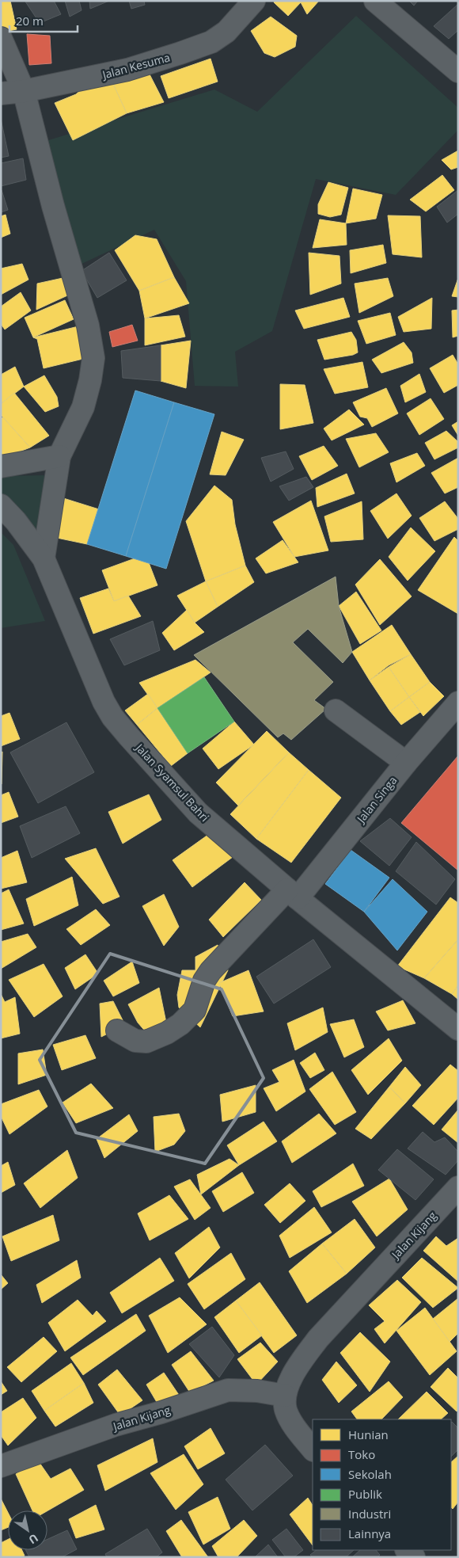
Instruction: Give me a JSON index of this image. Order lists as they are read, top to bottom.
{
  "streets": {
    "street": [
      "Jalan Kesuma",
      "Jalan Syamsul Bahri",
      "Jalan Singa",
      "Jalan Kijang"
    ]
  },
  "crossings": [
    ["Jalan Syamsul Bahri", "Jalan Singa"]
  ],
  "legend": [
    "Hunian",
    "Toko",
    "Sekolah",
    "Publik",
    "Industri",
    "Lainnya"
  ],
  "scale_bar": "20 m",
  "north": "bottom right"
}
